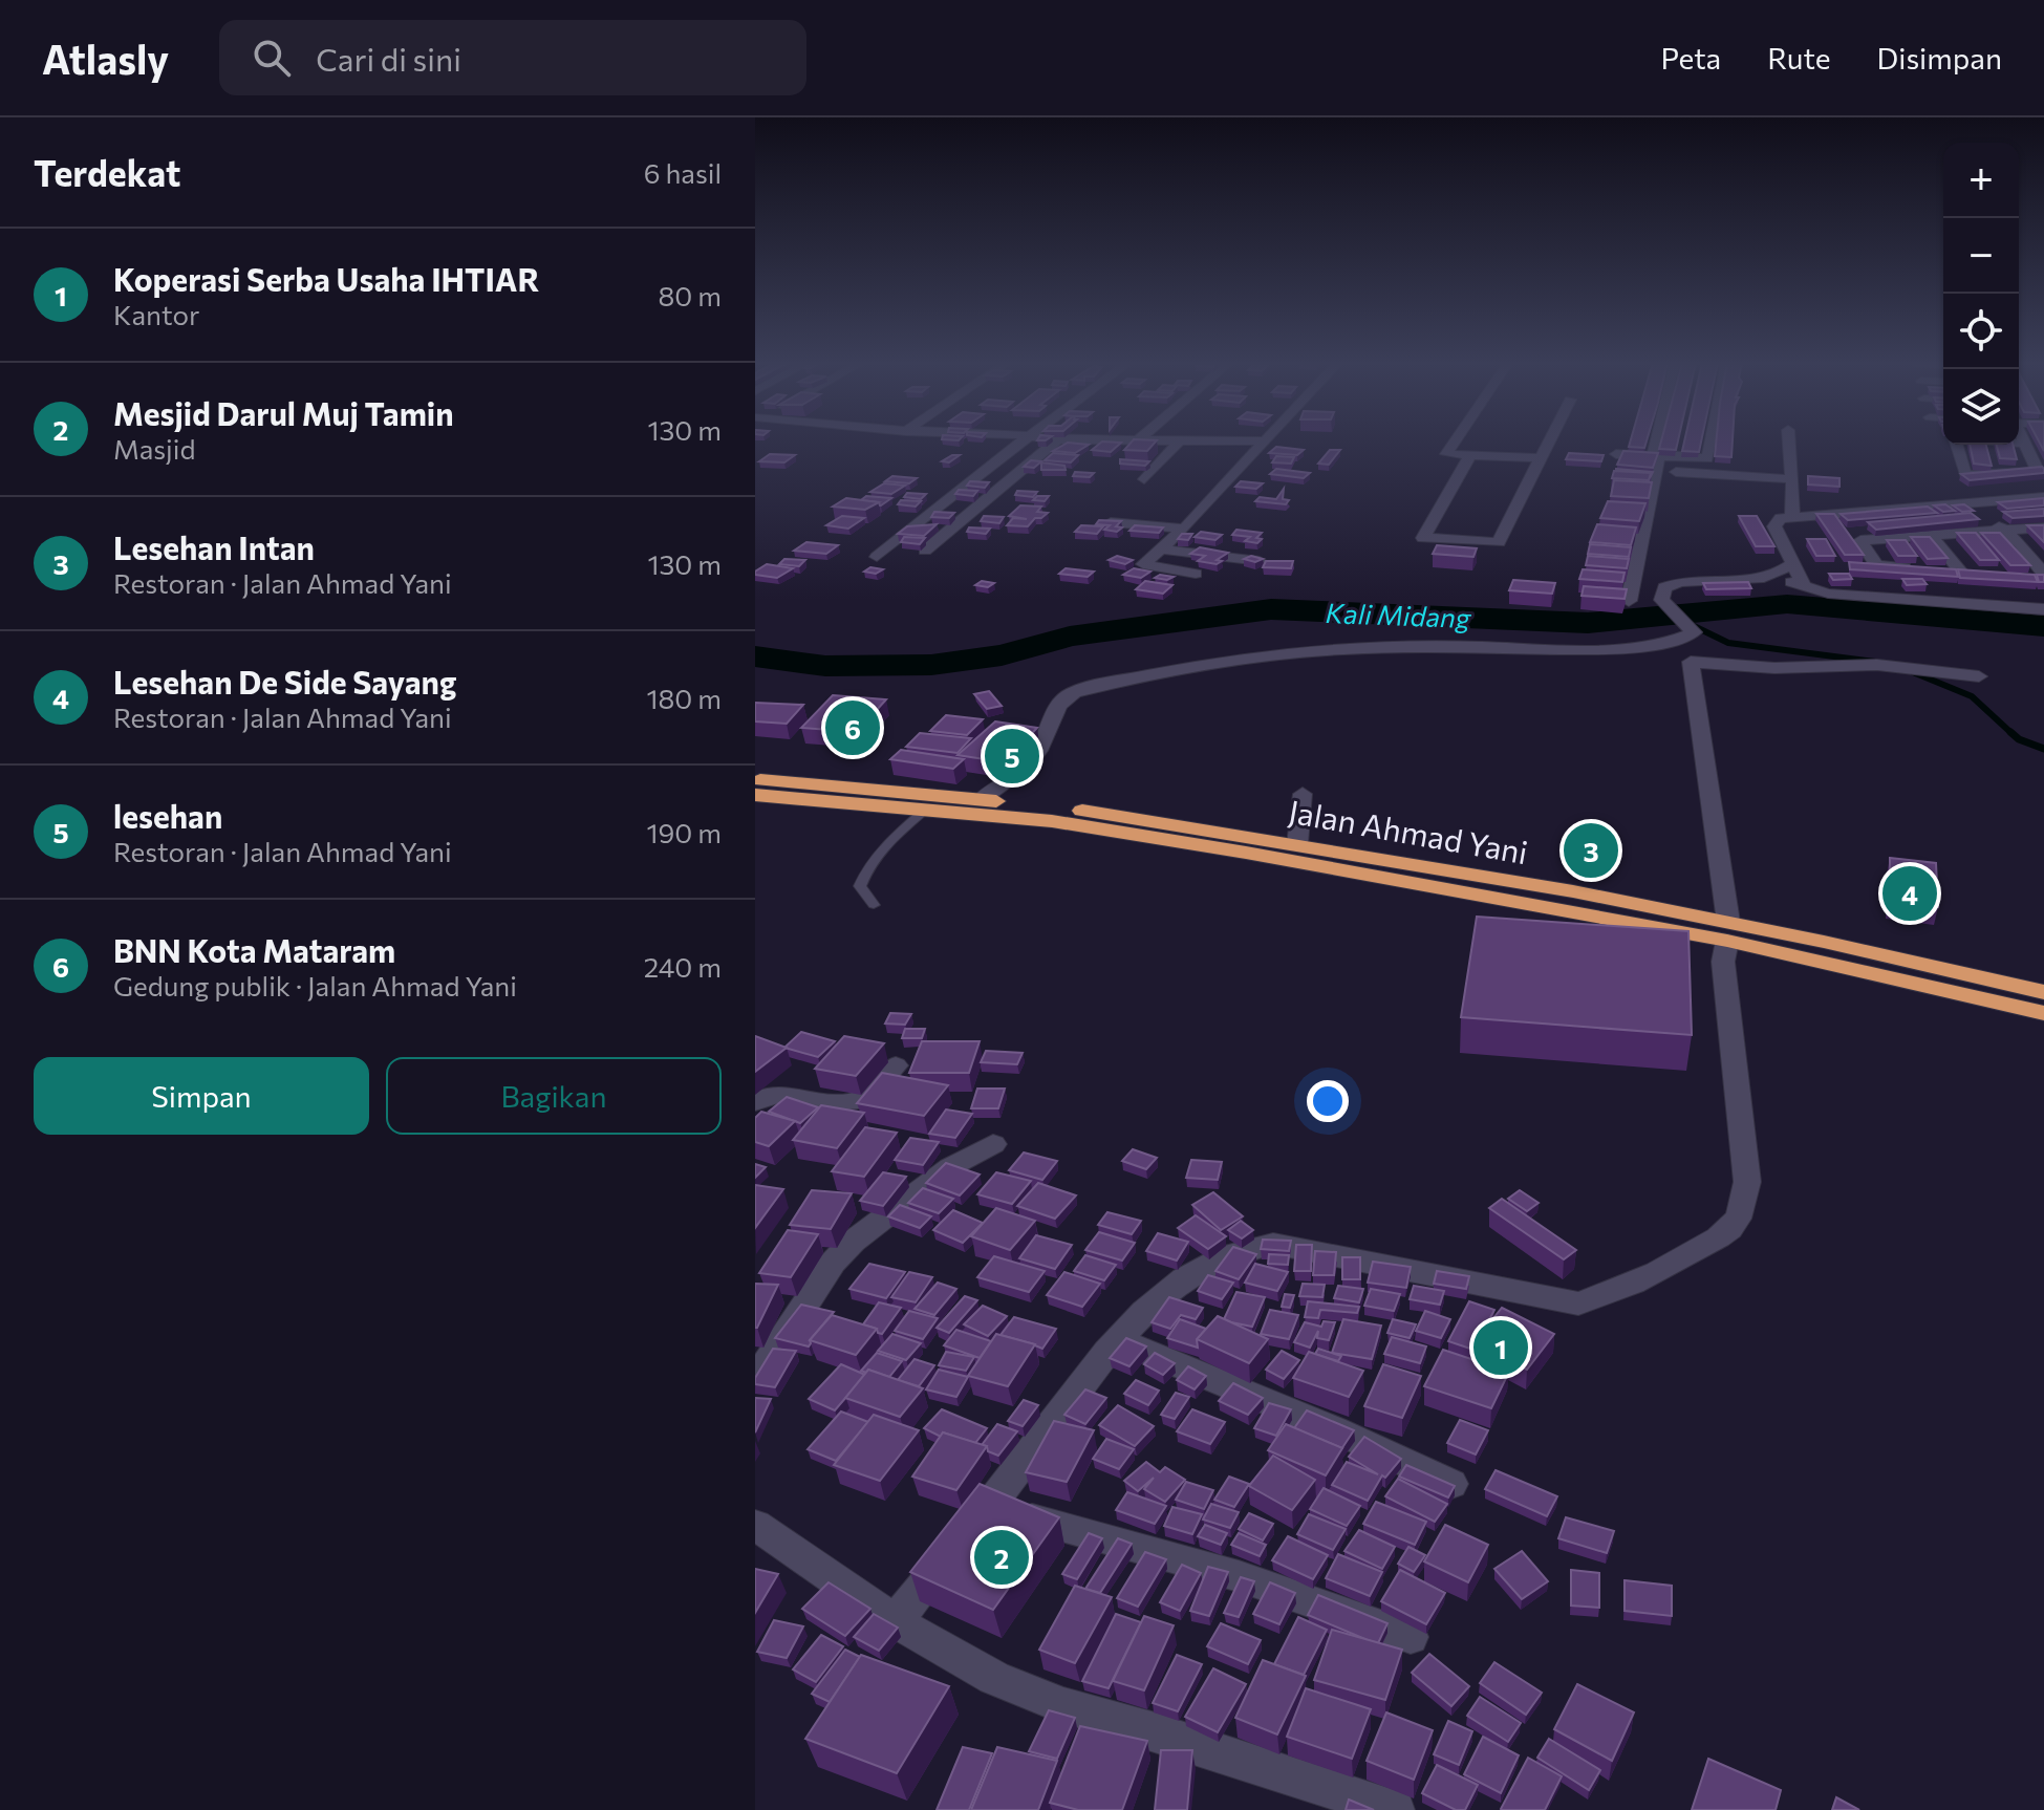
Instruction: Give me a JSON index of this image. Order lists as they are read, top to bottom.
{
  "streets": {
    "highway": ["Jalan Ahmad Yani"]
  },
  "water": ["Kali Midang"],
  "page": {
    "header": "Atlasly",
    "search": "Cari di sini",
    "nav": ["Peta", "Rute", "Disimpan"],
    "heading": ["Terdekat", "6 hasil"],
    "map_buttons": ["+", "−"],
    "list": [
      {
        "mark": "1",
        "name": "Koperasi Serba Usaha IHTIAR",
        "note": "Kantor",
        "value": "80 m"
      },
      {
        "mark": "2",
        "name": "Mesjid Darul Muj Tamin",
        "note": "Masjid",
        "value": "130 m"
      },
      {
        "mark": "3",
        "name": "Lesehan Intan",
        "note": "Restoran · Jalan Ahmad Yani",
        "value": "130 m"
      },
      {
        "mark": "4",
        "name": "Lesehan De Side Sayang",
        "note": "Restoran · Jalan Ahmad Yani",
        "value": "180 m"
      },
      {
        "mark": "5",
        "name": "lesehan",
        "note": "Restoran · Jalan Ahmad Yani",
        "value": "190 m"
      },
      {
        "mark": "6",
        "name": "BNN Kota Mataram",
        "note": "Gedung publik · Jalan Ahmad Yani",
        "value": "240 m"
      }
    ],
    "pins": [
      "6",
      "5",
      "3",
      "4",
      "1",
      "2"
    ],
    "buttons": ["Simpan", "Bagikan"]
  }
}
